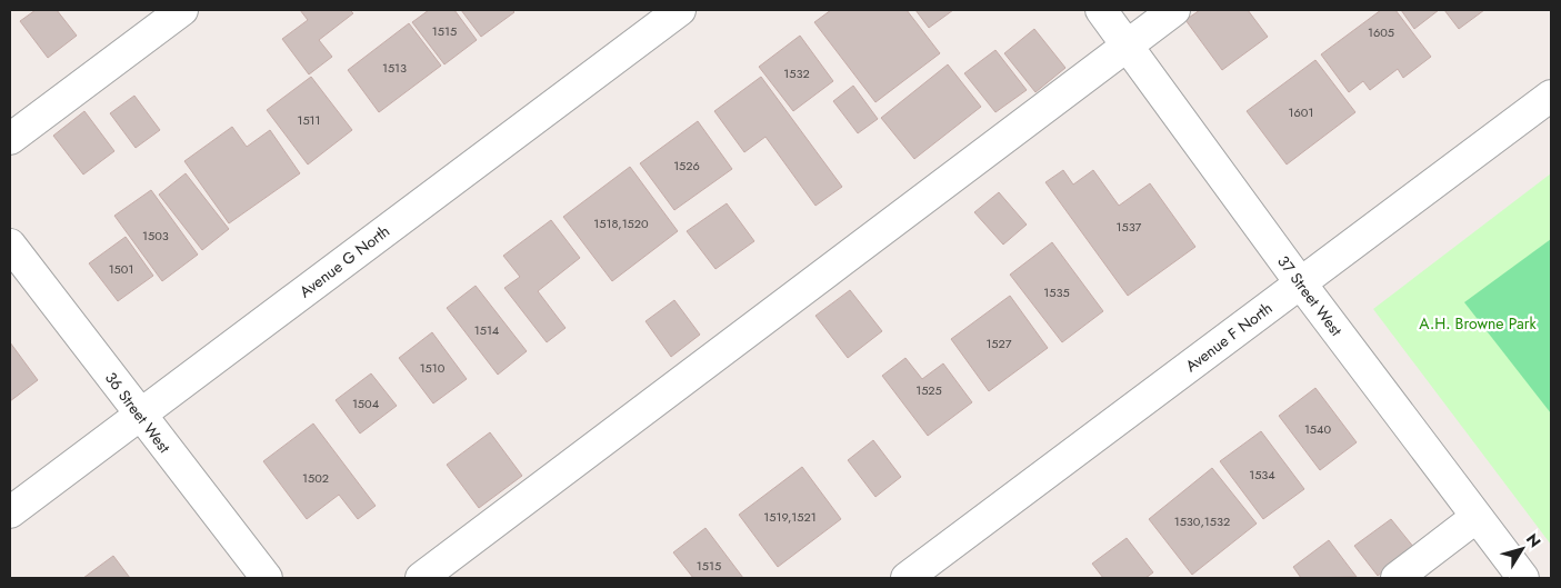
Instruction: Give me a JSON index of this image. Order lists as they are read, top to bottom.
{
  "streets": {
    "street": [
      "Avenue G North",
      "37 Street West",
      "Avenue F North",
      "36 Street West"
    ]
  },
  "crossings": [
    ["Avenue G North", "36 Street West"],
    ["37 Street West", "Avenue F North"]
  ],
  "parks": ["A.H. Browne Park"],
  "house_numbers": [
    "1515",
    "1605",
    "1513",
    "1532",
    "1601",
    "1511",
    "1526",
    "1518,1520",
    "1537",
    "1503",
    "1501",
    "1535",
    "1514",
    "1527",
    "1510",
    "1525",
    "1504",
    "1540",
    "1534",
    "1502",
    "1519,1521",
    "1530,1532",
    "1515"
  ],
  "north": "top right"
}
